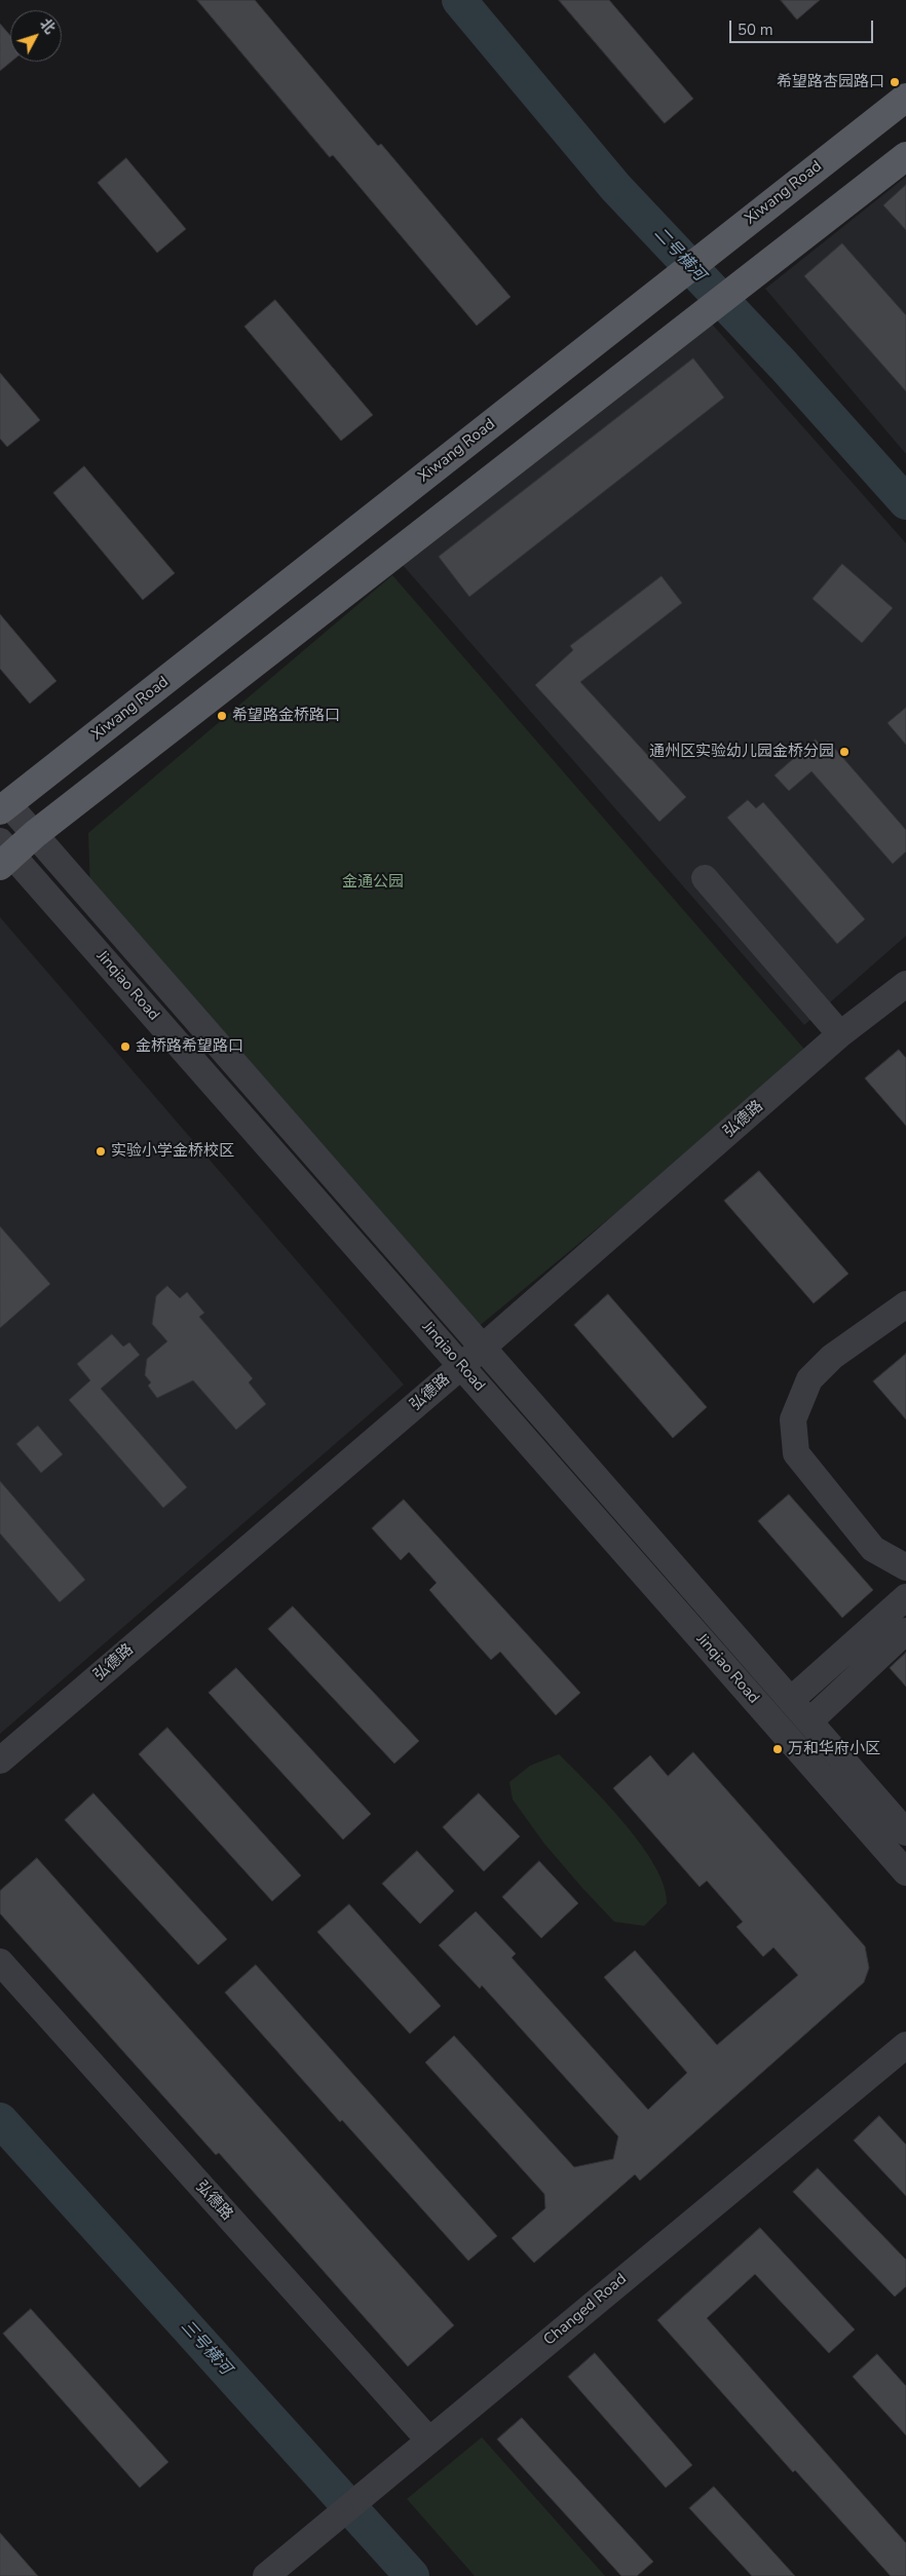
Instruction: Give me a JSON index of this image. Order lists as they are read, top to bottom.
{
  "streets": {
    "main road": ["Xiwang Road"],
    "street": ["Jinqiao Road", "弘德路", "Changed Road"]
  },
  "crossings": [
    ["Xiwang Road", "Jinqiao Road"],
    ["Jinqiao Road", "弘德路"],
    ["弘德路", "Changed Road"]
  ],
  "water": ["二号横河", "三号横河"],
  "parks": ["金通公园"],
  "places": [
    "希望路杏园路口",
    "希望路金桥路口",
    "通州区实验幼儿园金桥分园",
    "金桥路希望路口",
    "实验小学金桥校区",
    "万和华府小区"
  ],
  "scale_bar": "50 m",
  "north": "top right"
}
